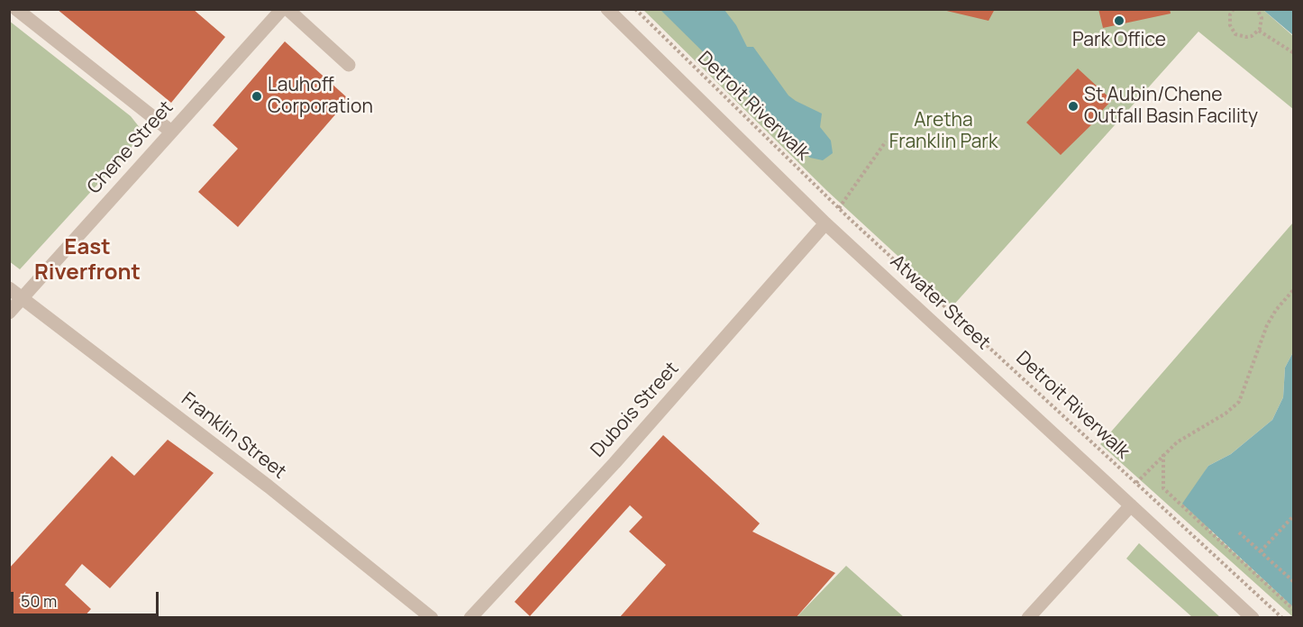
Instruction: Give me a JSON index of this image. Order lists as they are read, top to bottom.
{
  "streets": {
    "street": [
      "Chene Street",
      "Atwater Street",
      "Dubois Street",
      "Franklin Street"
    ],
    "path": ["Detroit Riverwalk"]
  },
  "crossings": [
    ["Chene Street", "Franklin Street"],
    ["Atwater Street", "Dubois Street"]
  ],
  "districts": ["East Riverfront"],
  "parks": ["Aretha Franklin Park"],
  "places": ["Park Office", "Lauhoff Corporation", "St Aubin/Chene Outfall Basin Facility"],
  "scale_bar": "50 m"
}
